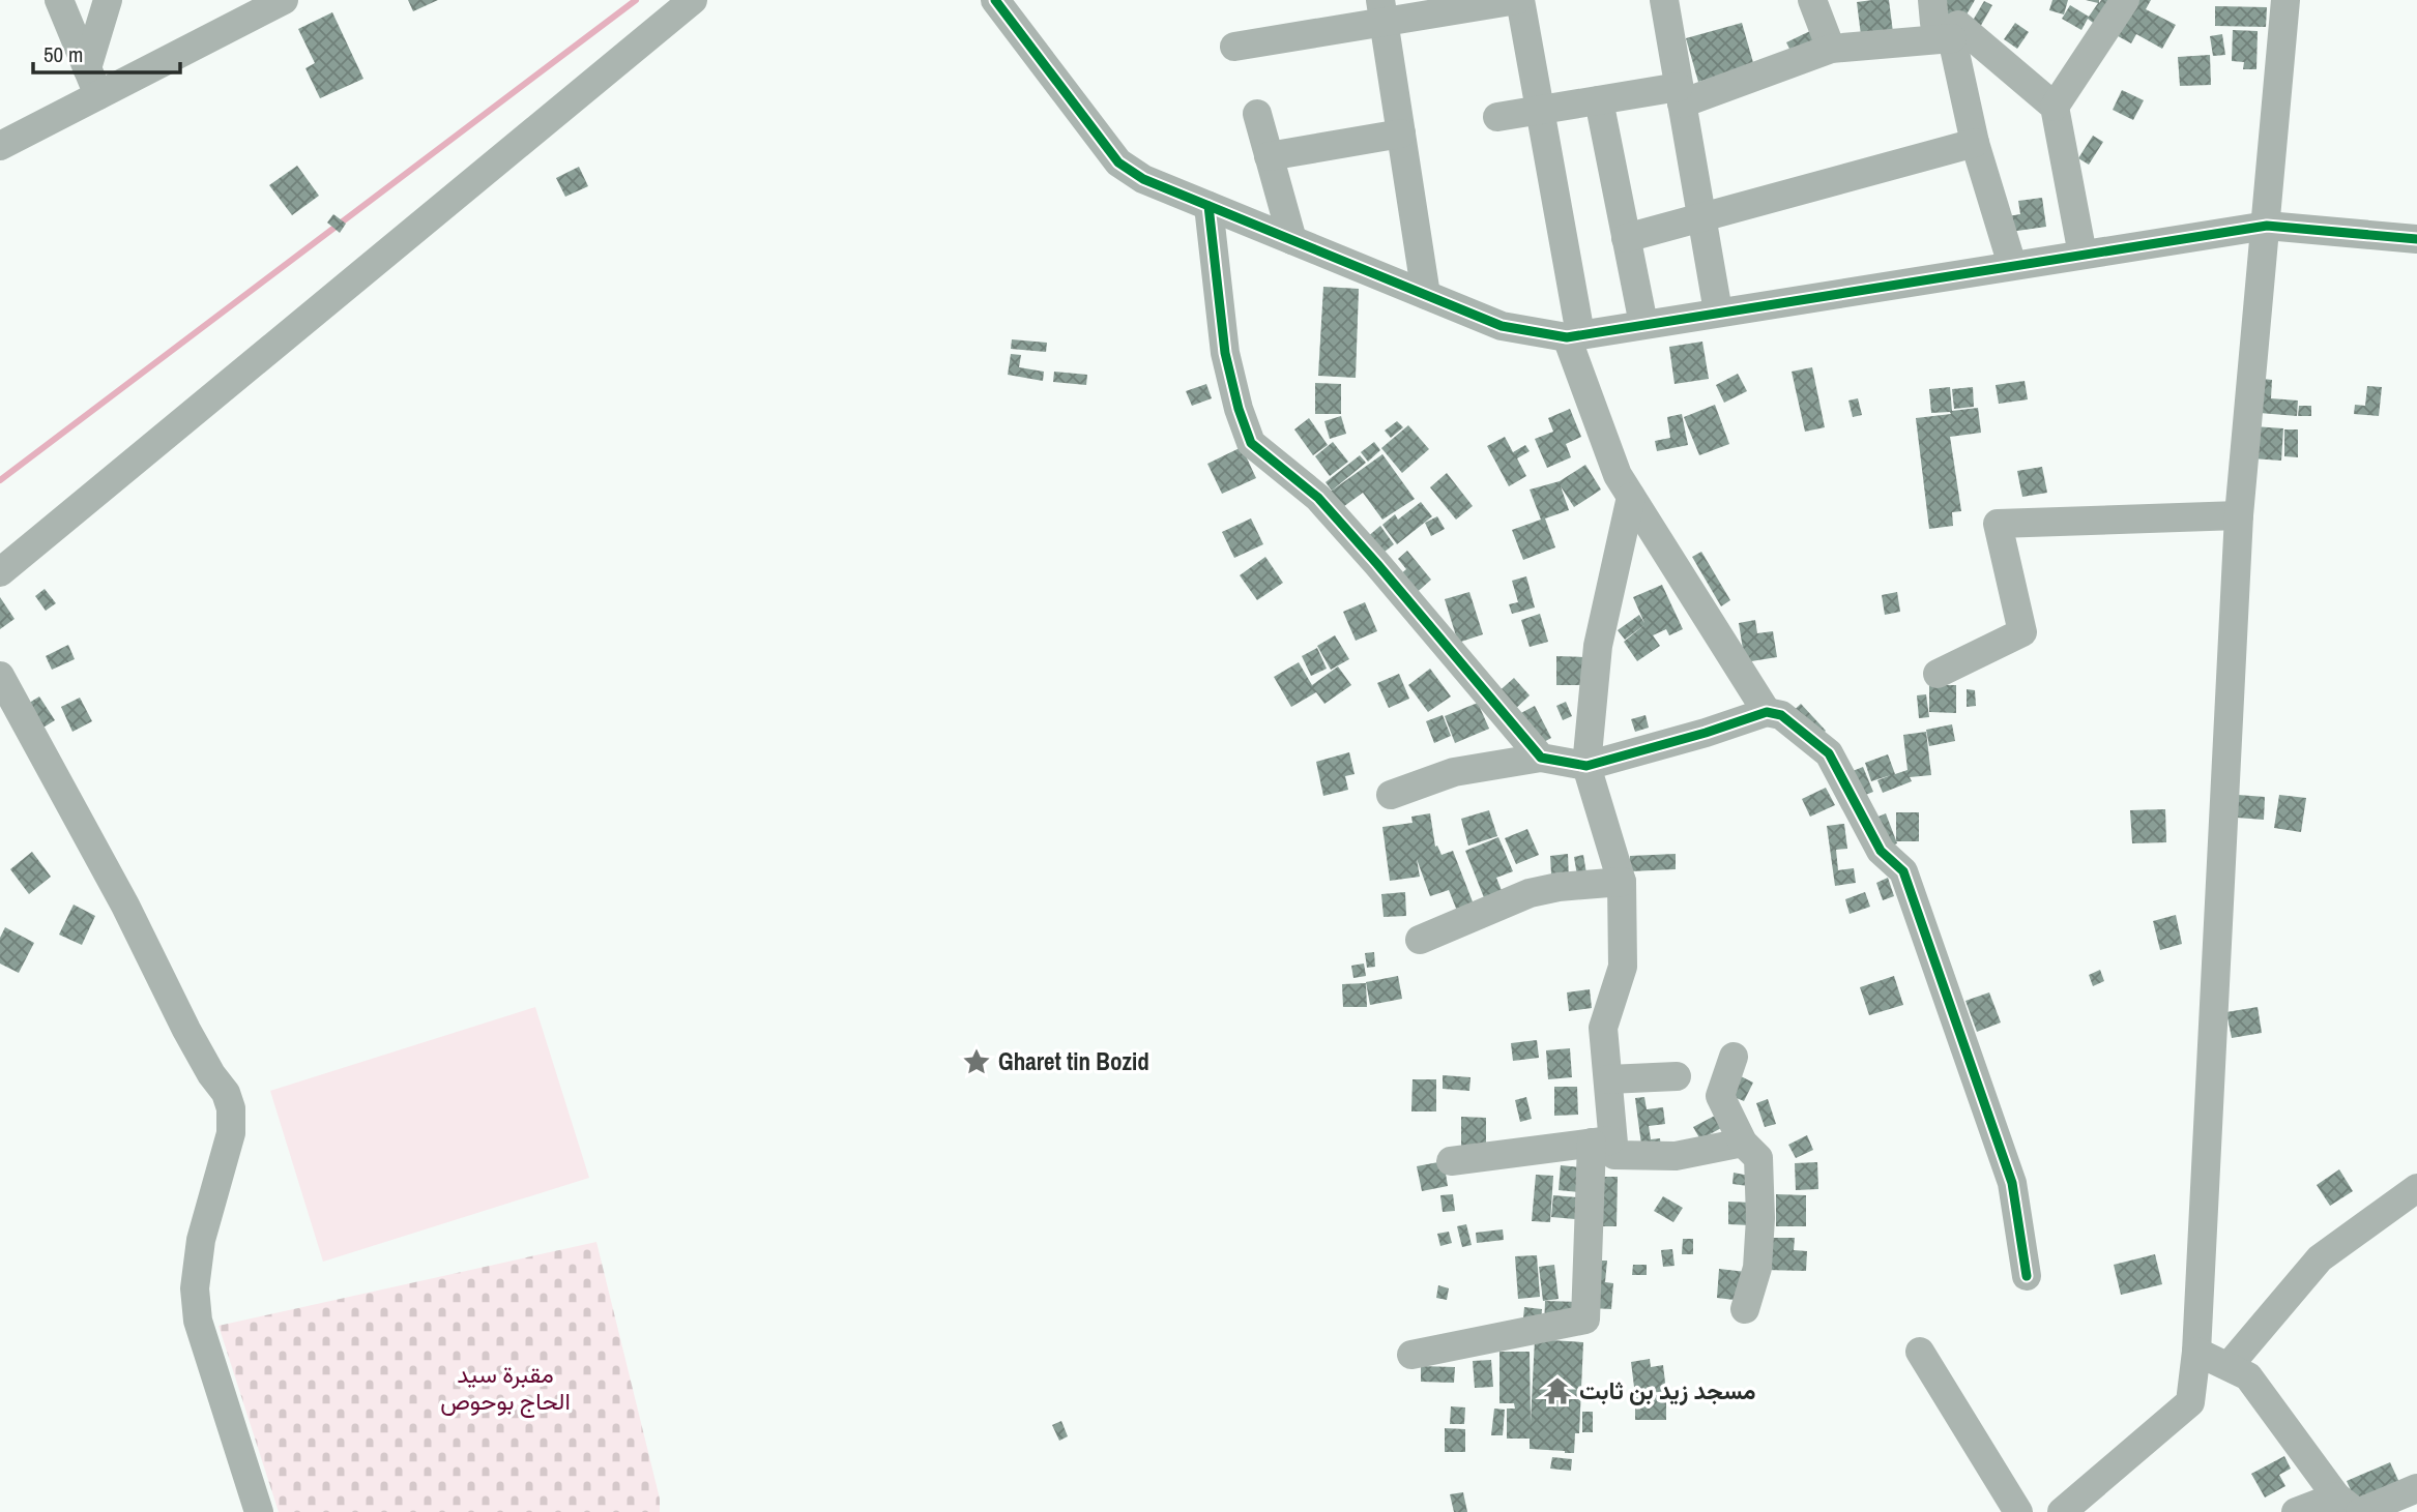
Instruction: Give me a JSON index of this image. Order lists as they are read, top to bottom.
{
  "parks": ["مقبرة سيد الحاج بوحوص"],
  "places": {
    "place": ["Gharet tin Bozid"],
    "temple": ["مسجد زيد بن ثابت"]
  },
  "scale_bar": "50 m"
}
